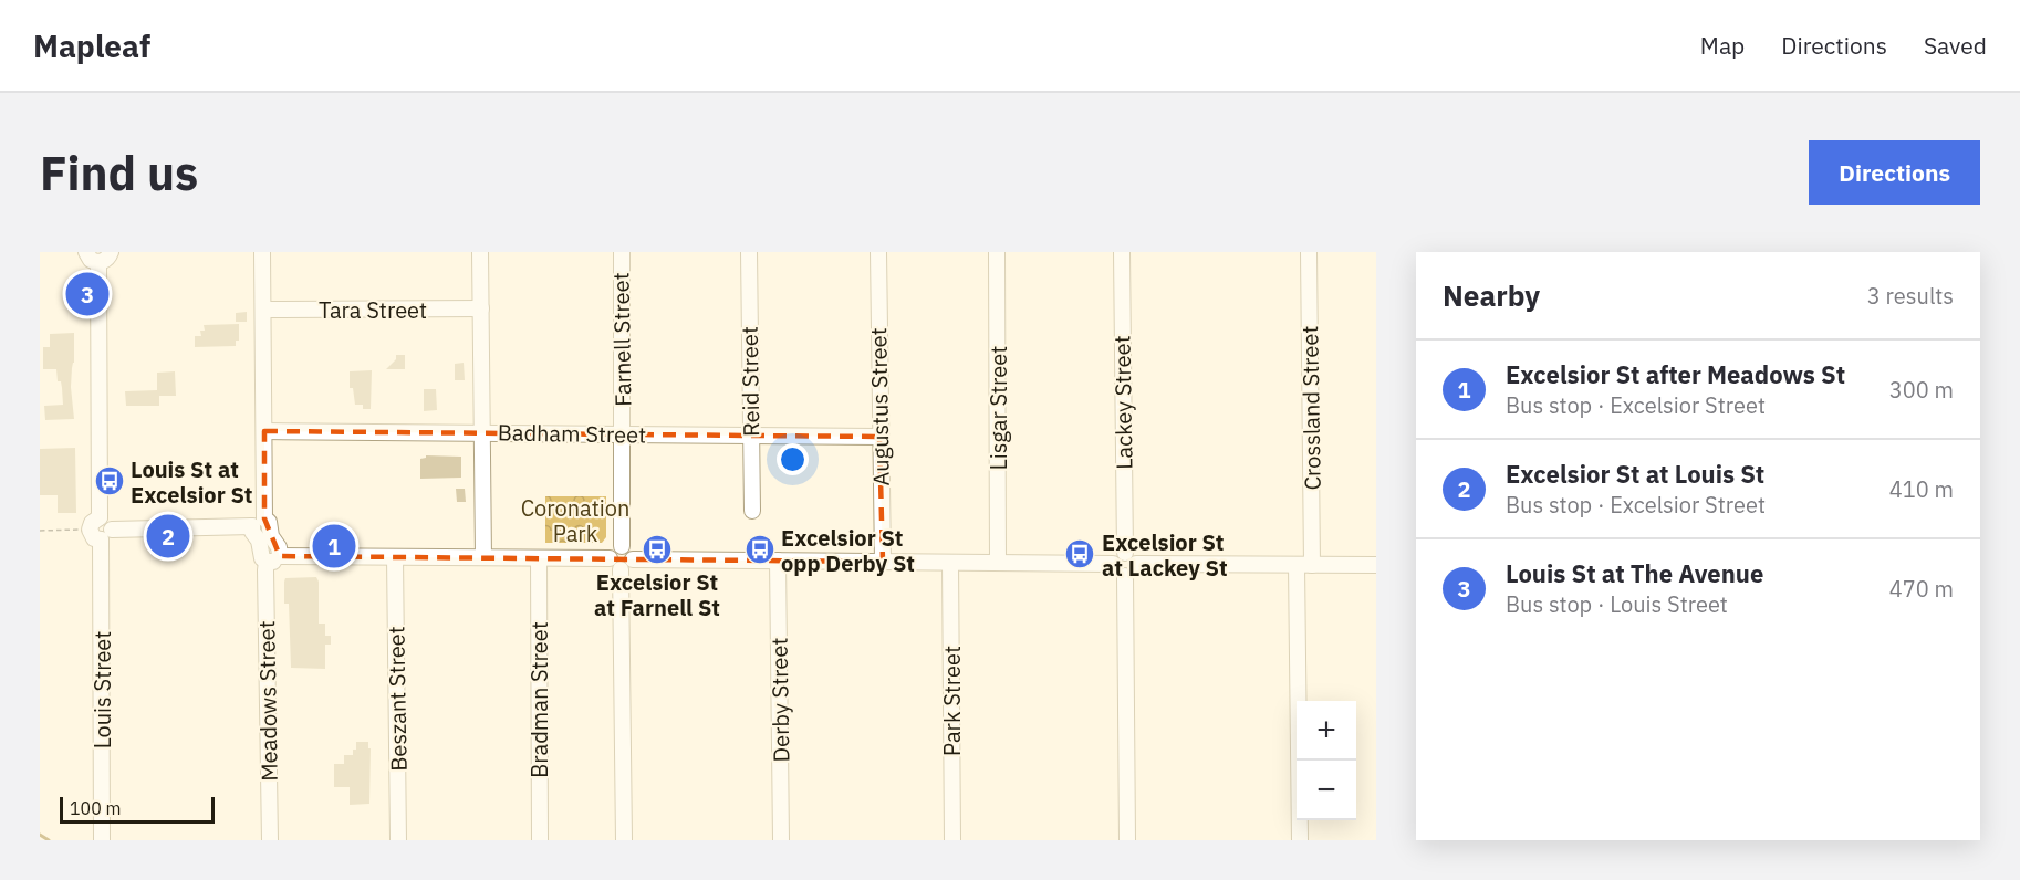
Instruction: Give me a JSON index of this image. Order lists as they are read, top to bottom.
{
  "streets": {
    "street": [
      "Tara Street",
      "Farnell Street",
      "Reid Street",
      "Lackey Street",
      "Augustus Street",
      "Lisgar Street",
      "Crossland Street",
      "Badham Street",
      "Louis Street",
      "Beszant Street",
      "Bradman Street",
      "Derby Street",
      "Meadows Street",
      "Park Street"
    ]
  },
  "crossings": [
    ["Farnell Street", "Badham Street"],
    ["Reid Street", "Badham Street"],
    ["Augustus Street", "Badham Street"]
  ],
  "parks": ["Coronation Park"],
  "places": {
    "bus stop": [
      "Louis St at Excelsior St",
      "Excelsior St at Farnell St",
      "Excelsior St opp Derby St",
      "Excelsior St at Lackey St"
    ]
  },
  "scale_bar": "100 m",
  "page": {
    "header": "Mapleaf",
    "nav": ["Map", "Directions", "Saved"],
    "buttons": "Directions",
    "title": "Find us",
    "heading": ["Nearby", "3 results"],
    "pins": ["3", "2", "1"],
    "list": [
      {
        "mark": "1",
        "name": "Excelsior St after Meadows St",
        "note": "Bus stop · Excelsior Street",
        "value": "300 m"
      },
      {
        "mark": "2",
        "name": "Excelsior St at Louis St",
        "note": "Bus stop · Excelsior Street",
        "value": "410 m"
      },
      {
        "mark": "3",
        "name": "Louis St at The Avenue",
        "note": "Bus stop · Louis Street",
        "value": "470 m"
      }
    ],
    "map_buttons": ["+", "−"],
    "scale": "100 m"
  }
}
